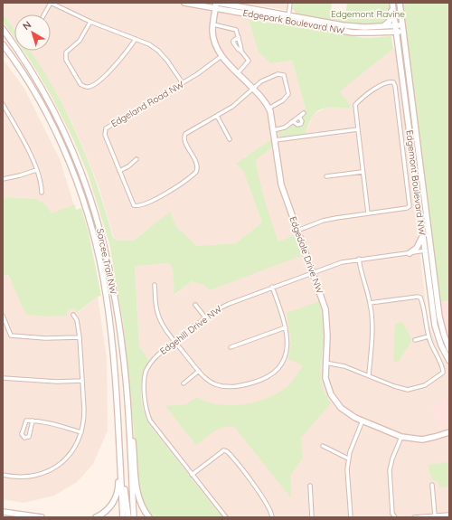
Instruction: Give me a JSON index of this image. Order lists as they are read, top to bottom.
{
  "streets": {
    "main road": [
      "Edgepark Boulevard NW",
      "Edgemont Boulevard NW",
      "Edgedale Drive NW",
      "Sarcee Trail NW"
    ],
    "street": ["Edgeland Road NW", "Edgehill Drive NW"]
  },
  "crossings": [
    ["Edgepark Boulevard NW", "Edgemont Boulevard NW"],
    ["Edgepark Boulevard NW", "Edgedale Drive NW"],
    ["Edgeland Road NW", "Edgedale Drive NW"],
    ["Edgemont Boulevard NW", "Edgehill Drive NW"],
    ["Edgedale Drive NW", "Edgehill Drive NW"]
  ],
  "parks": ["Edgemont Ravine"],
  "north": "top left"
}
